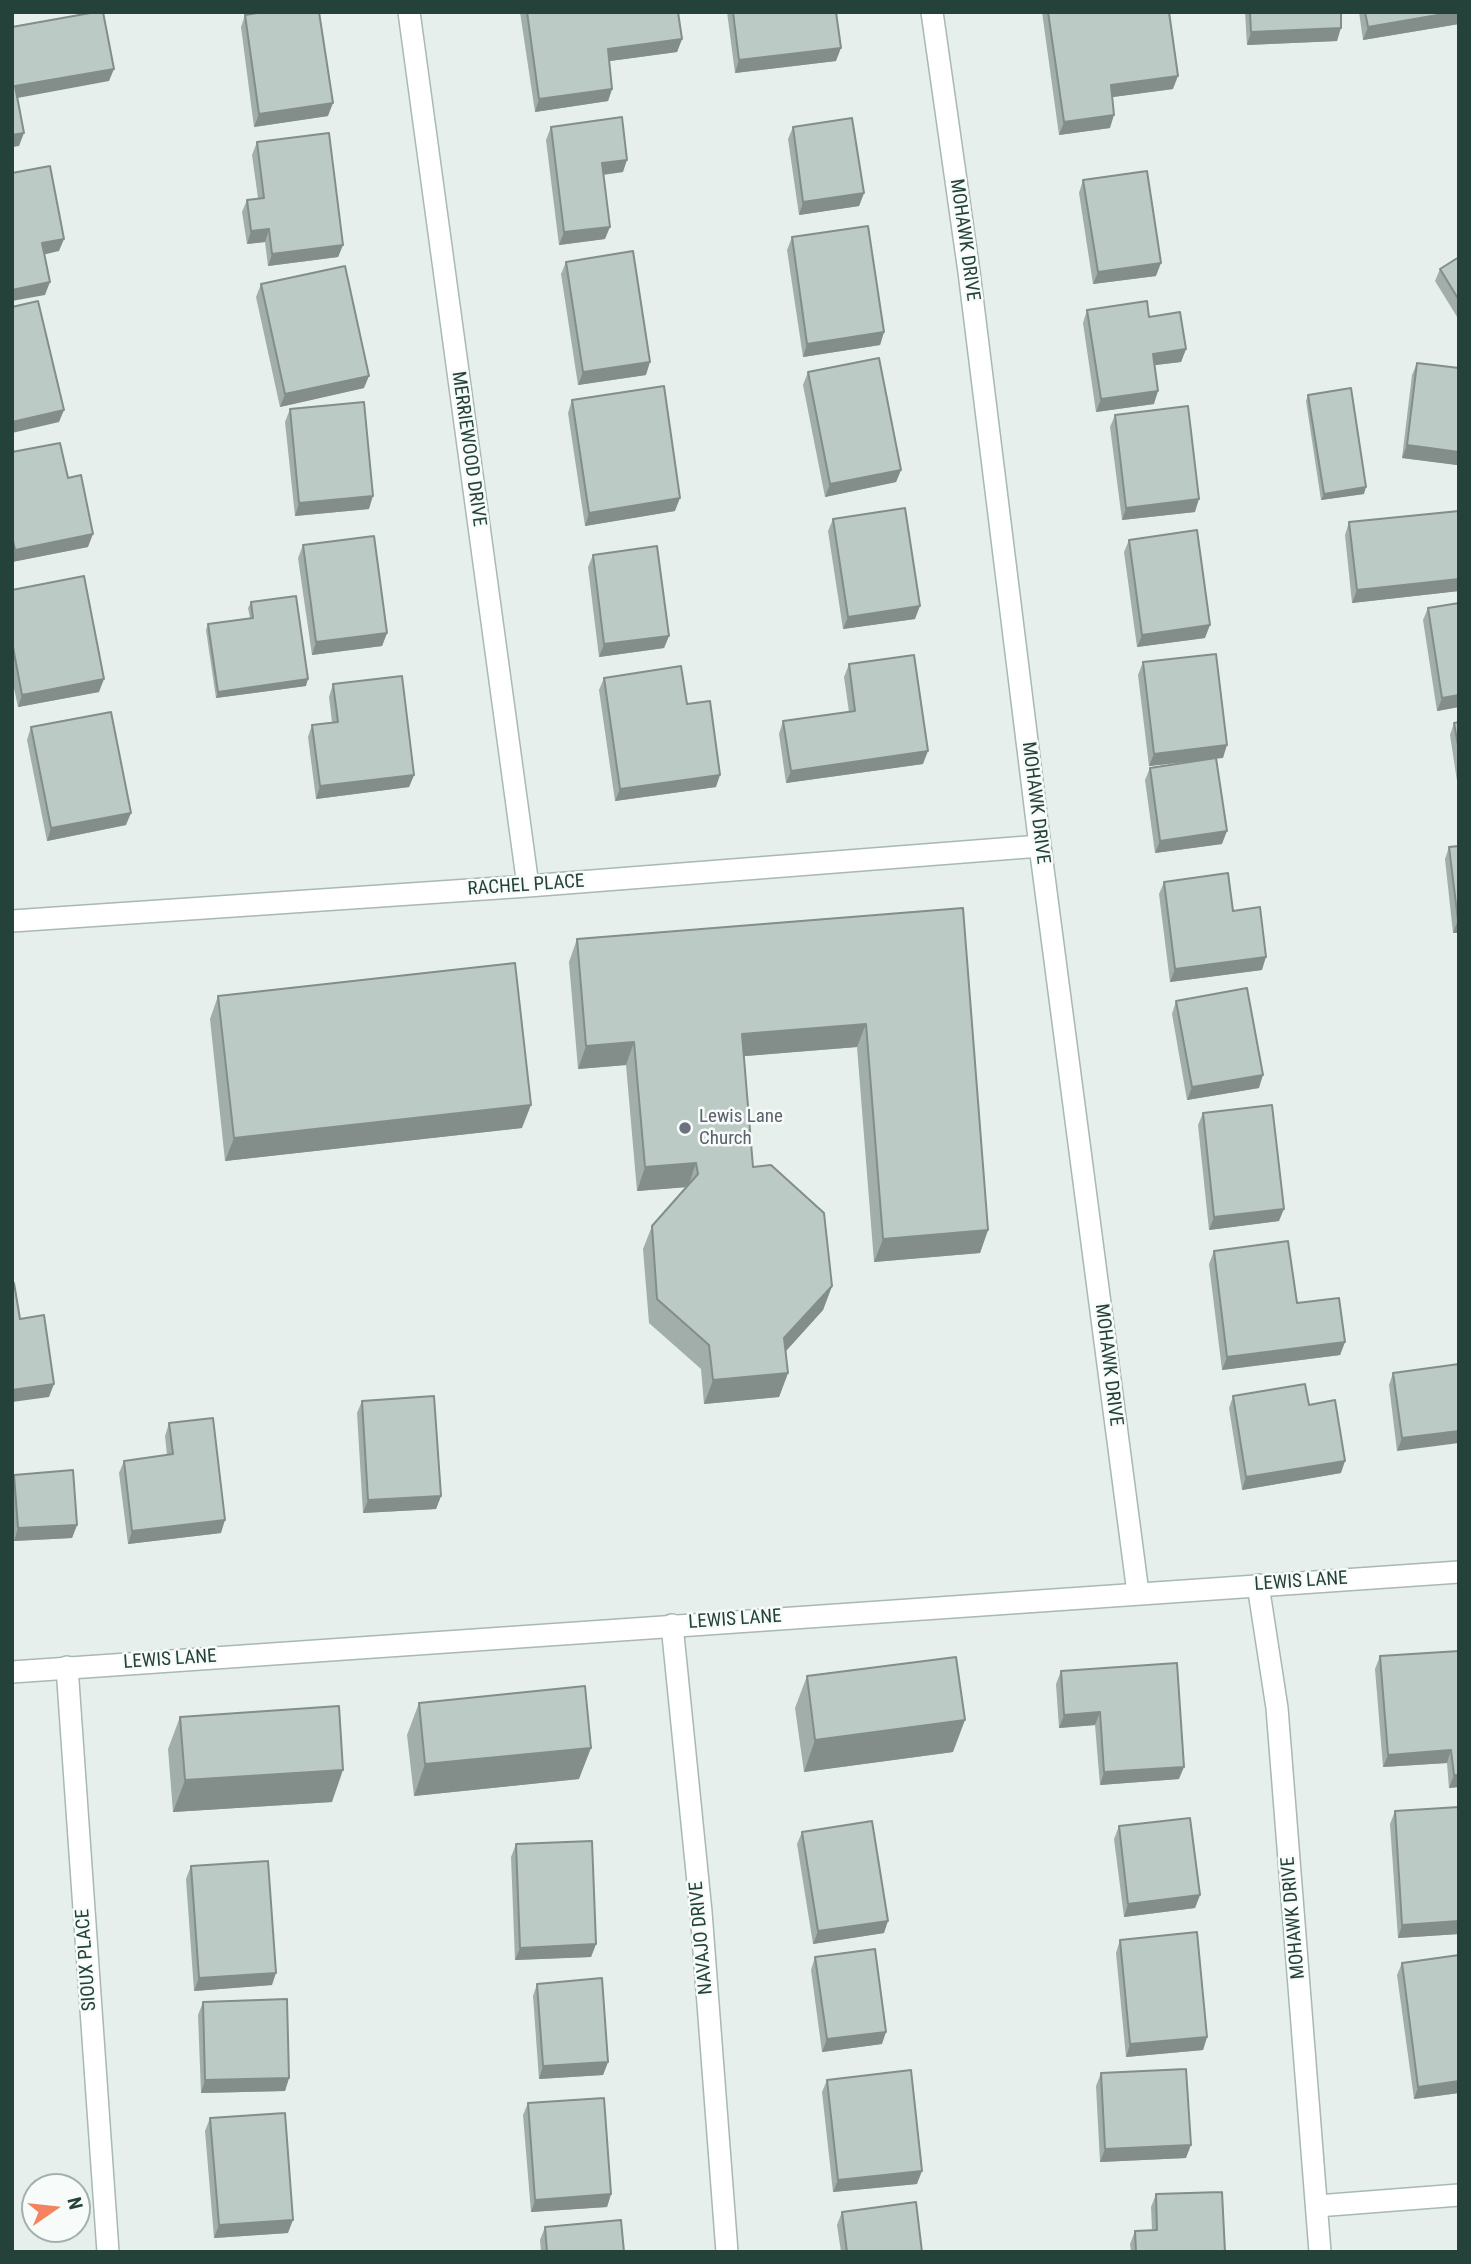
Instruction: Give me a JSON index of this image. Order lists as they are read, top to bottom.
{
  "streets": {
    "street": [
      "MOHAWK DRIVE",
      "MERRIEWOOD DRIVE",
      "RACHEL PLACE",
      "LEWIS LANE",
      "NAVAJO DRIVE",
      "SIOUX PLACE"
    ]
  },
  "crossings": [
    ["MOHAWK DRIVE", "RACHEL PLACE"],
    ["MOHAWK DRIVE", "LEWIS LANE"],
    ["MERRIEWOOD DRIVE", "RACHEL PLACE"],
    ["LEWIS LANE", "NAVAJO DRIVE"],
    ["LEWIS LANE", "SIOUX PLACE"]
  ],
  "places": ["Lewis Lane Church"],
  "north": "right"
}
